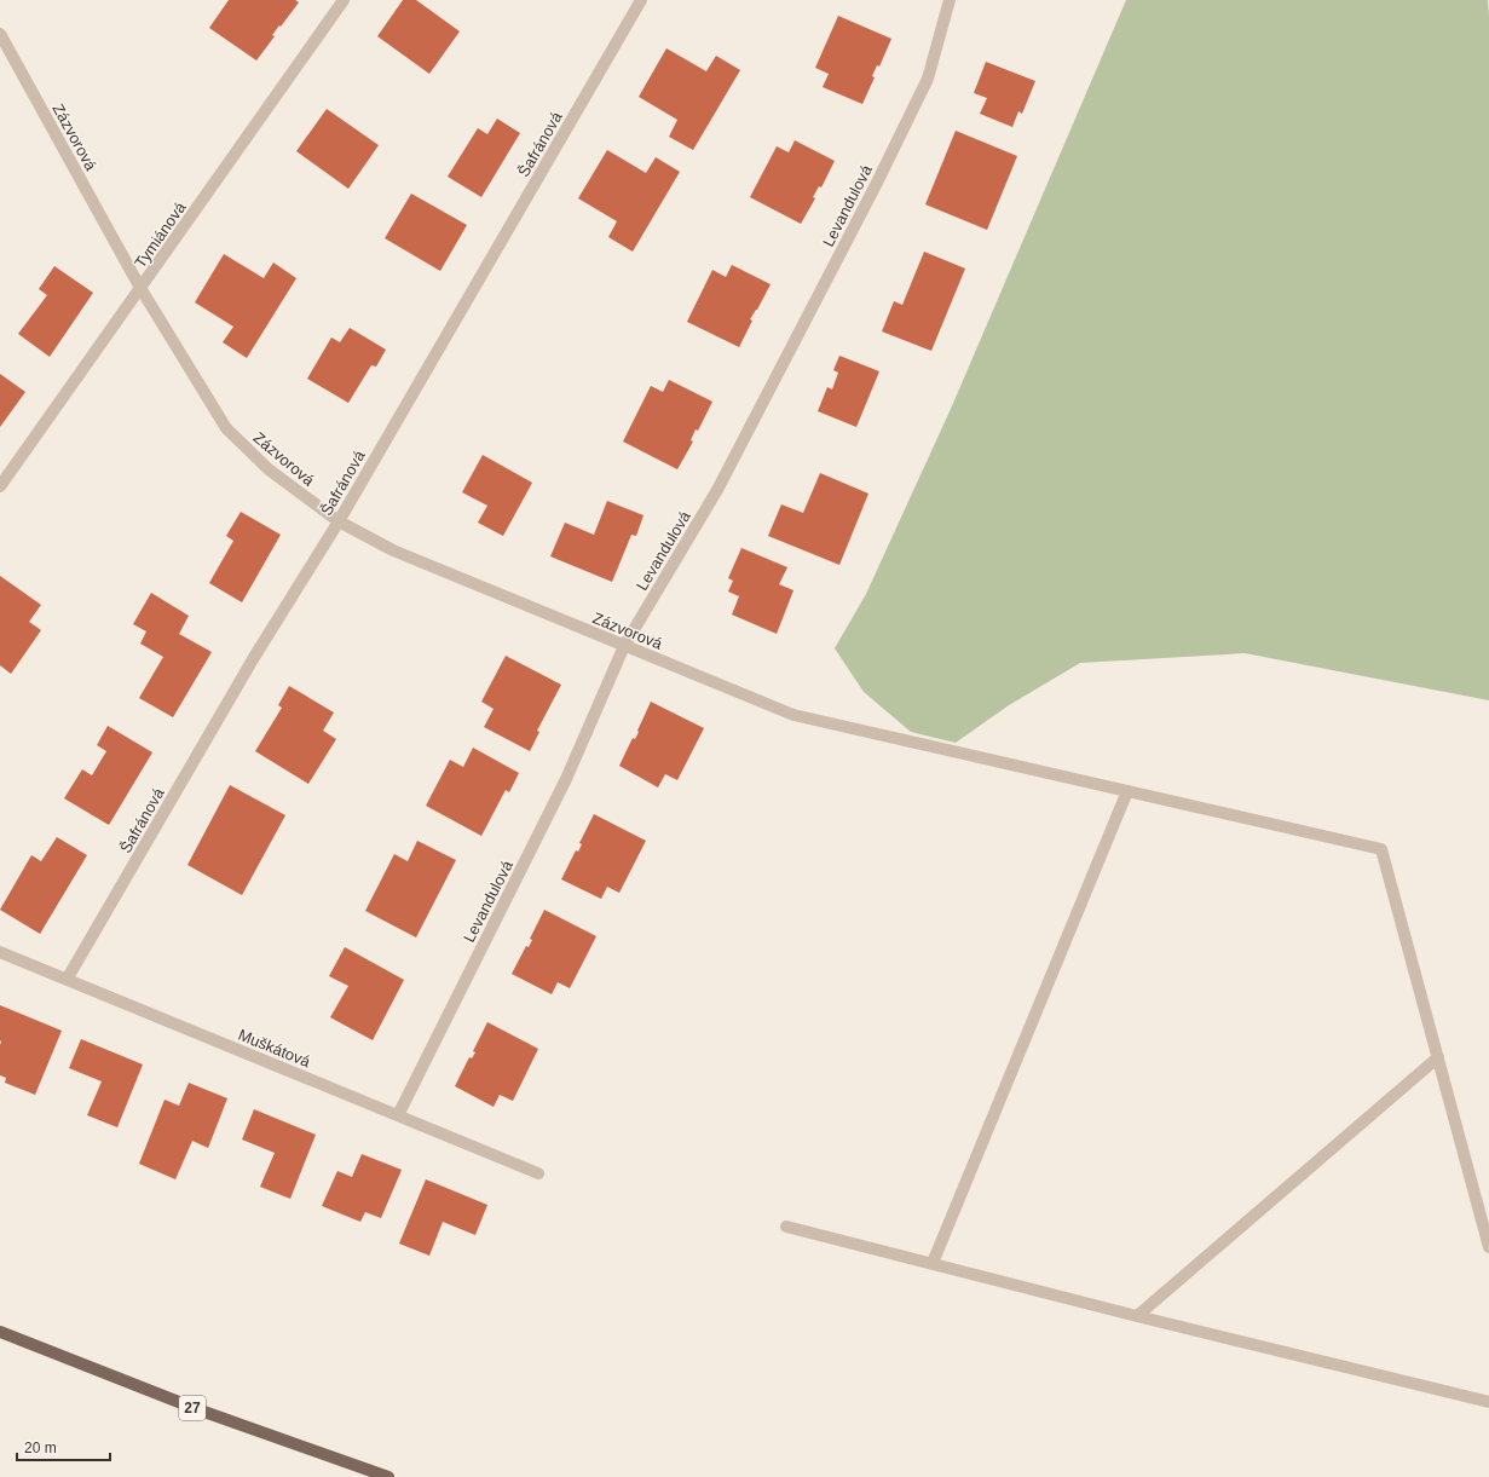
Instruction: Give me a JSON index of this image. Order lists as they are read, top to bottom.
{
  "streets": {
    "main road": ["27"],
    "street": [
      "Zázvorová",
      "Šafránová",
      "Levandulová",
      "Tymiánová",
      "Muškátová"
    ]
  },
  "crossings": [
    ["Zázvorová", "Šafránová"],
    ["Zázvorová", "Levandulová"],
    ["Zázvorová", "Tymiánová"],
    ["Šafránová", "Muškátová"],
    ["Levandulová", "Muškátová"]
  ],
  "scale_bar": "20 m"
}
